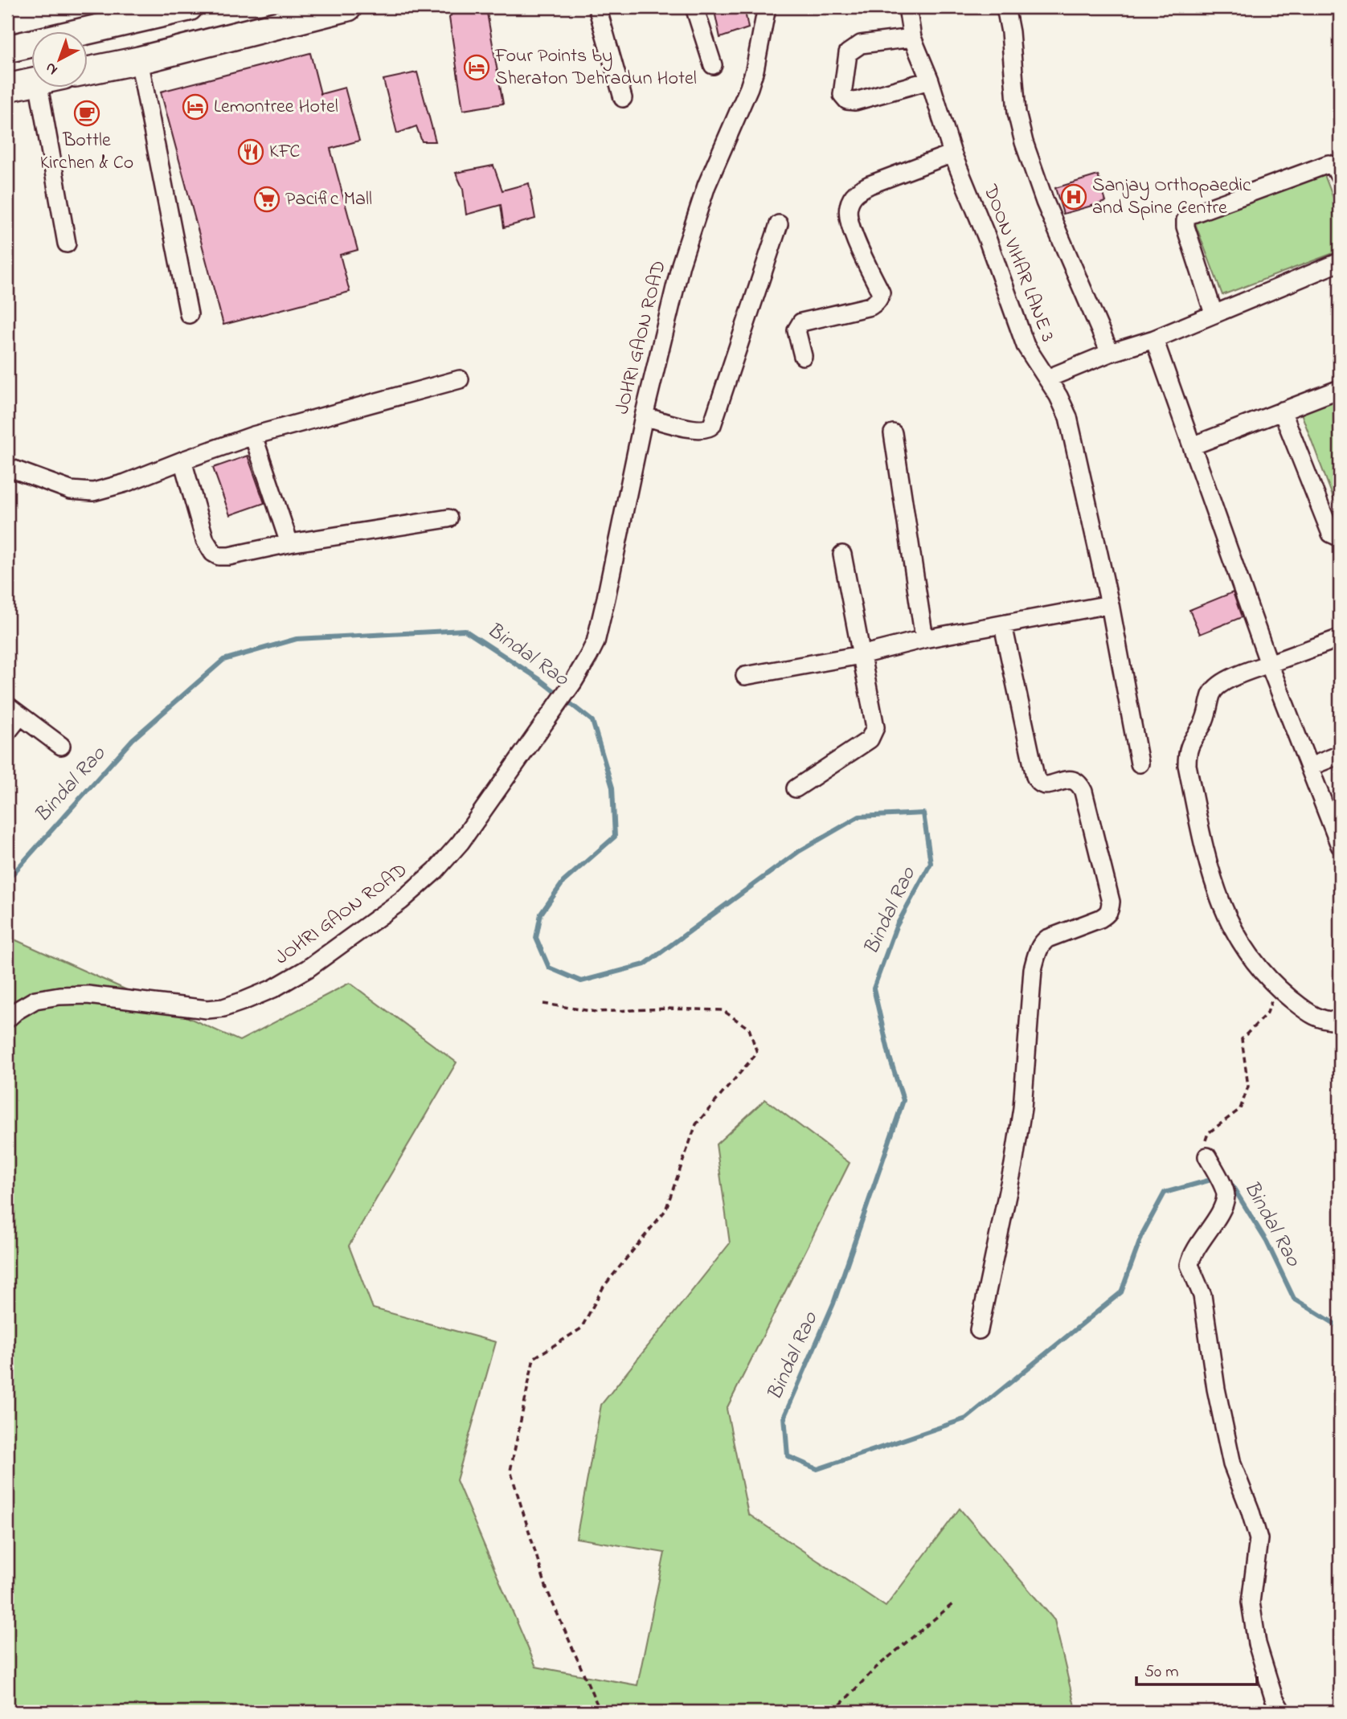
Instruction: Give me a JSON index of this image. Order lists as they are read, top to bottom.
{
  "streets": {
    "street": ["DOON VIHAR LANE 3", "JOHRI GAON ROAD"]
  },
  "water": ["Bindal Rao"],
  "places": {
    "hotel": ["Four Points by Sheraton Dehradun Hotel", "Lemontree Hotel"],
    "cafe": ["Bottle Kirchen & Co"],
    "restaurant": ["KFC"],
    "hospital": ["Sanjay Orthopaedic and Spine Centre"],
    "supermarket": ["Pacific Mall"]
  },
  "scale_bar": "50 m",
  "north": "bottom left"
}
